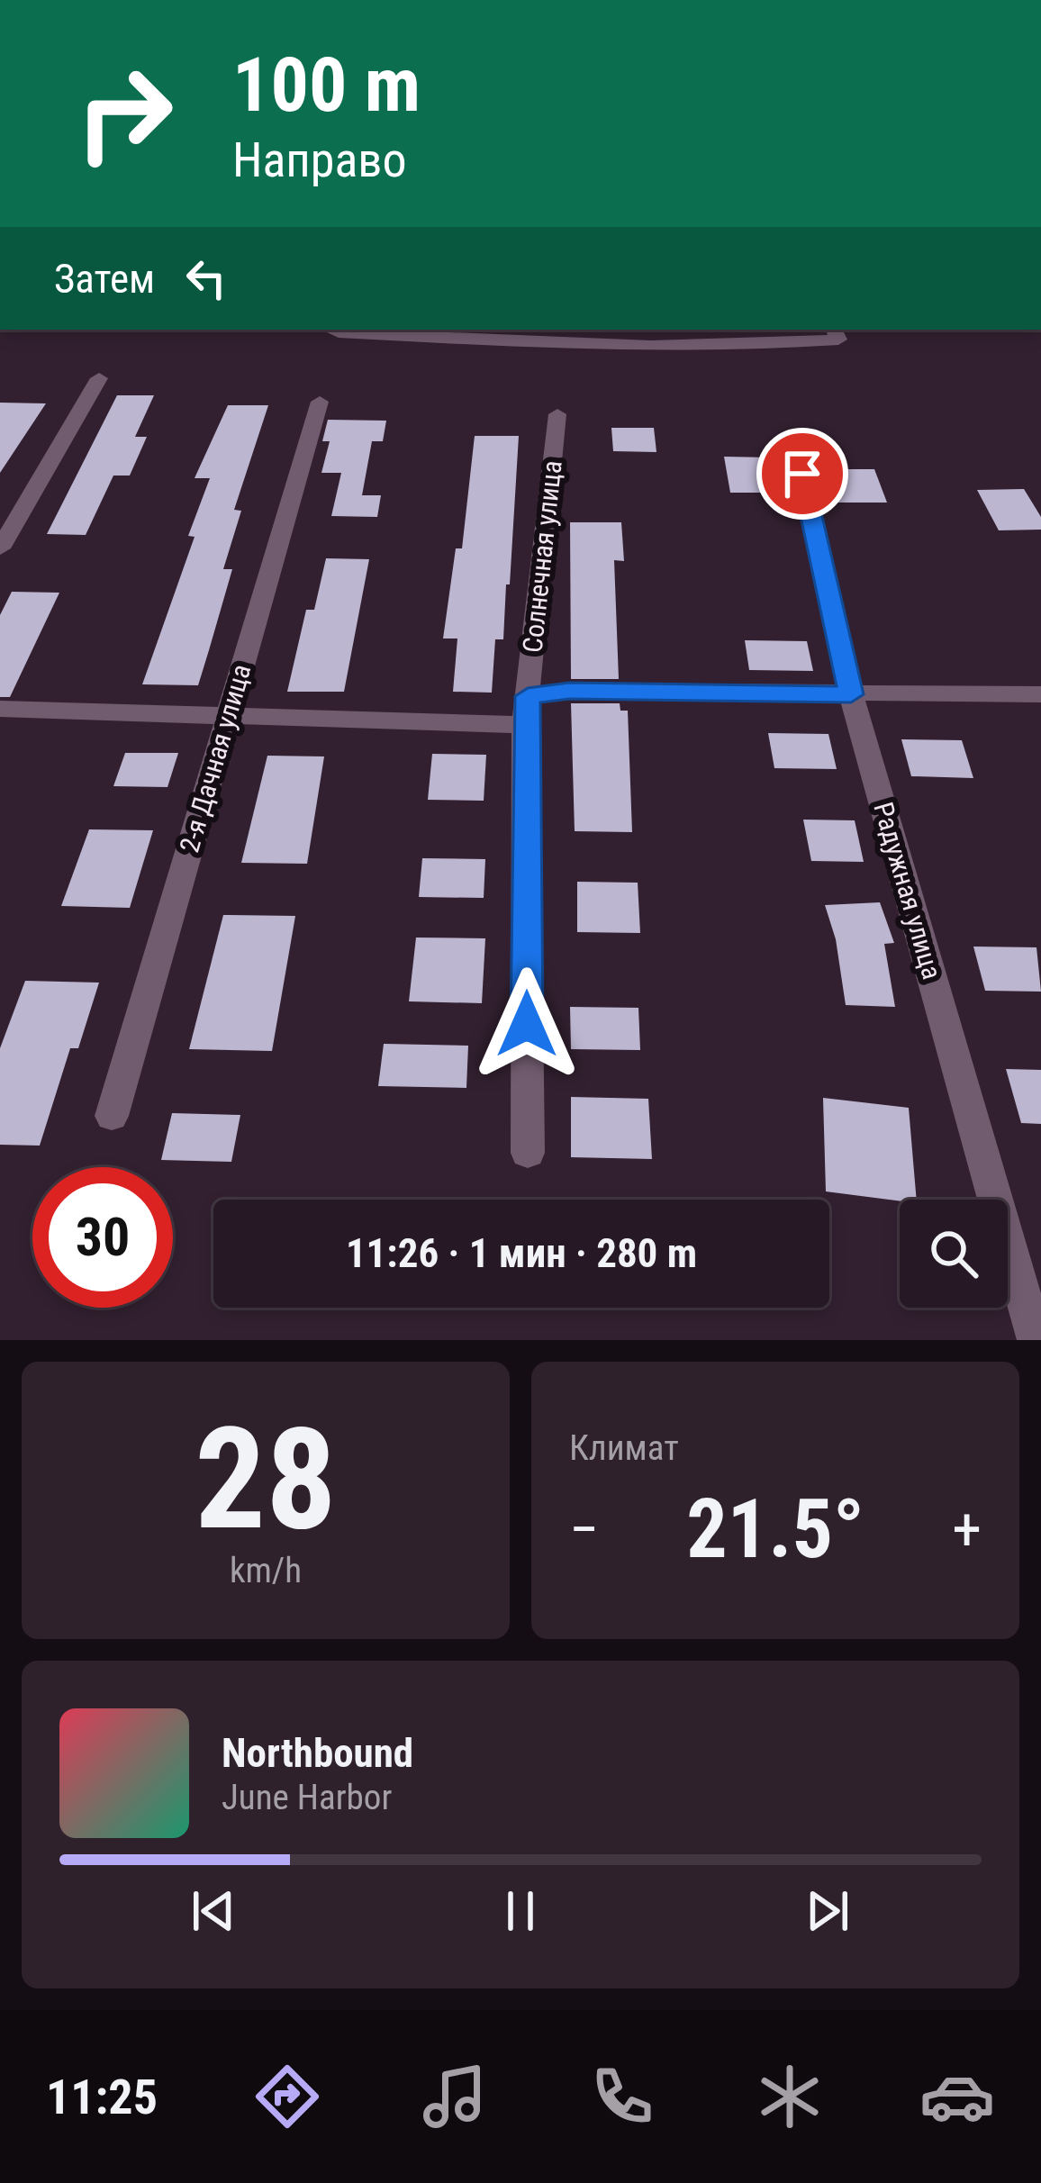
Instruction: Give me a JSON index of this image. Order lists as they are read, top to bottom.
{
  "streets": {
    "street": ["Солнечная улица", "2-я Дачная улица", "Радужная улица"]
  },
  "page": {
    "turn": ["100 m", "Направо"],
    "then": "Затем",
    "limit": "30",
    "trip": "11:26 · 1 мин · 280 m",
    "tile": [
      ["28", "km/h"],
      "Климат"
    ],
    "heat": ["−", "21.5°", "+"],
    "song": ["Northbound", "June Harbor"],
    "tabs": "11:25"
  }
}
